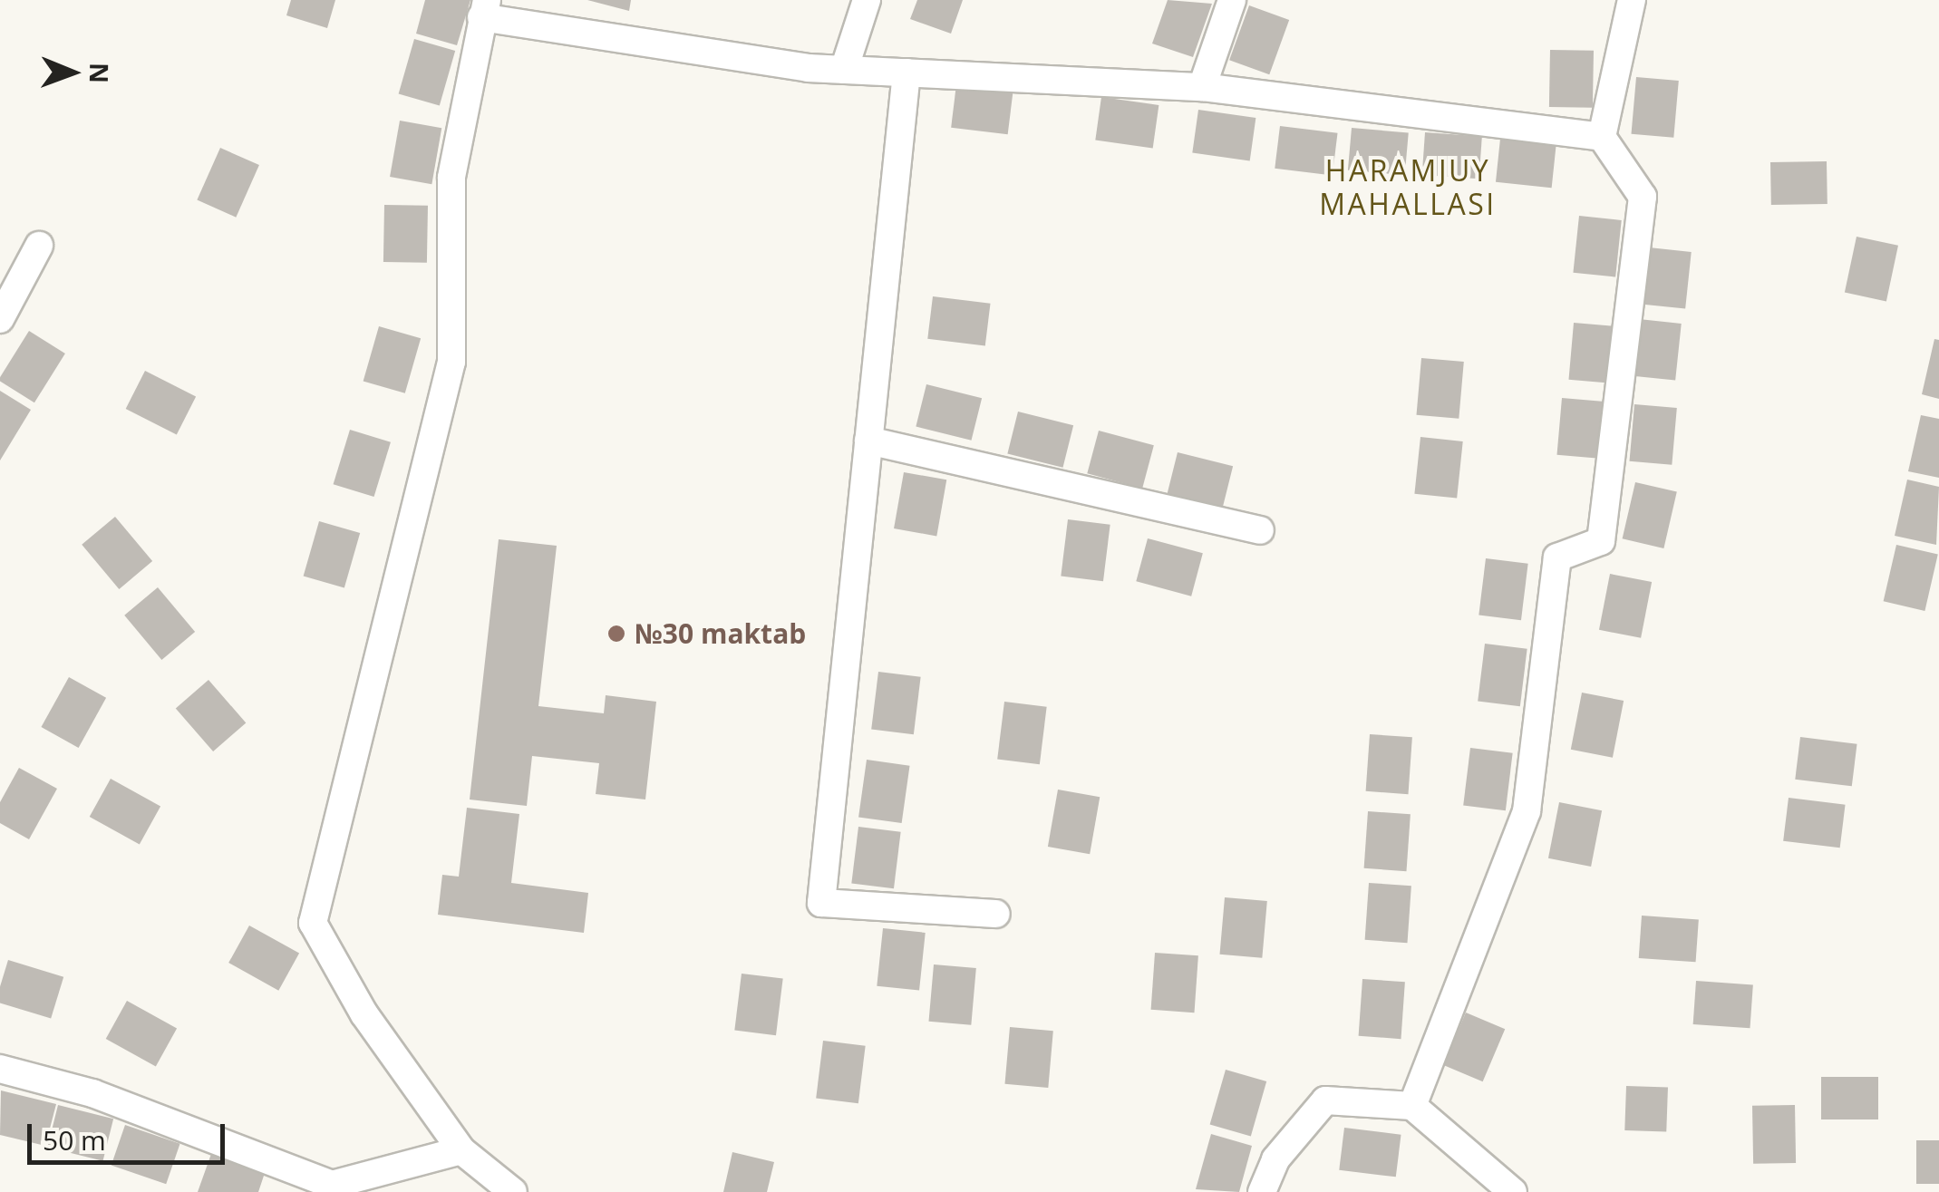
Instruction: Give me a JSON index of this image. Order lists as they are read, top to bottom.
{
  "districts": ["HARAMJUY MAHALLASI"],
  "places": ["№30 maktab"],
  "scale_bar": "50 m",
  "north": "right"
}
